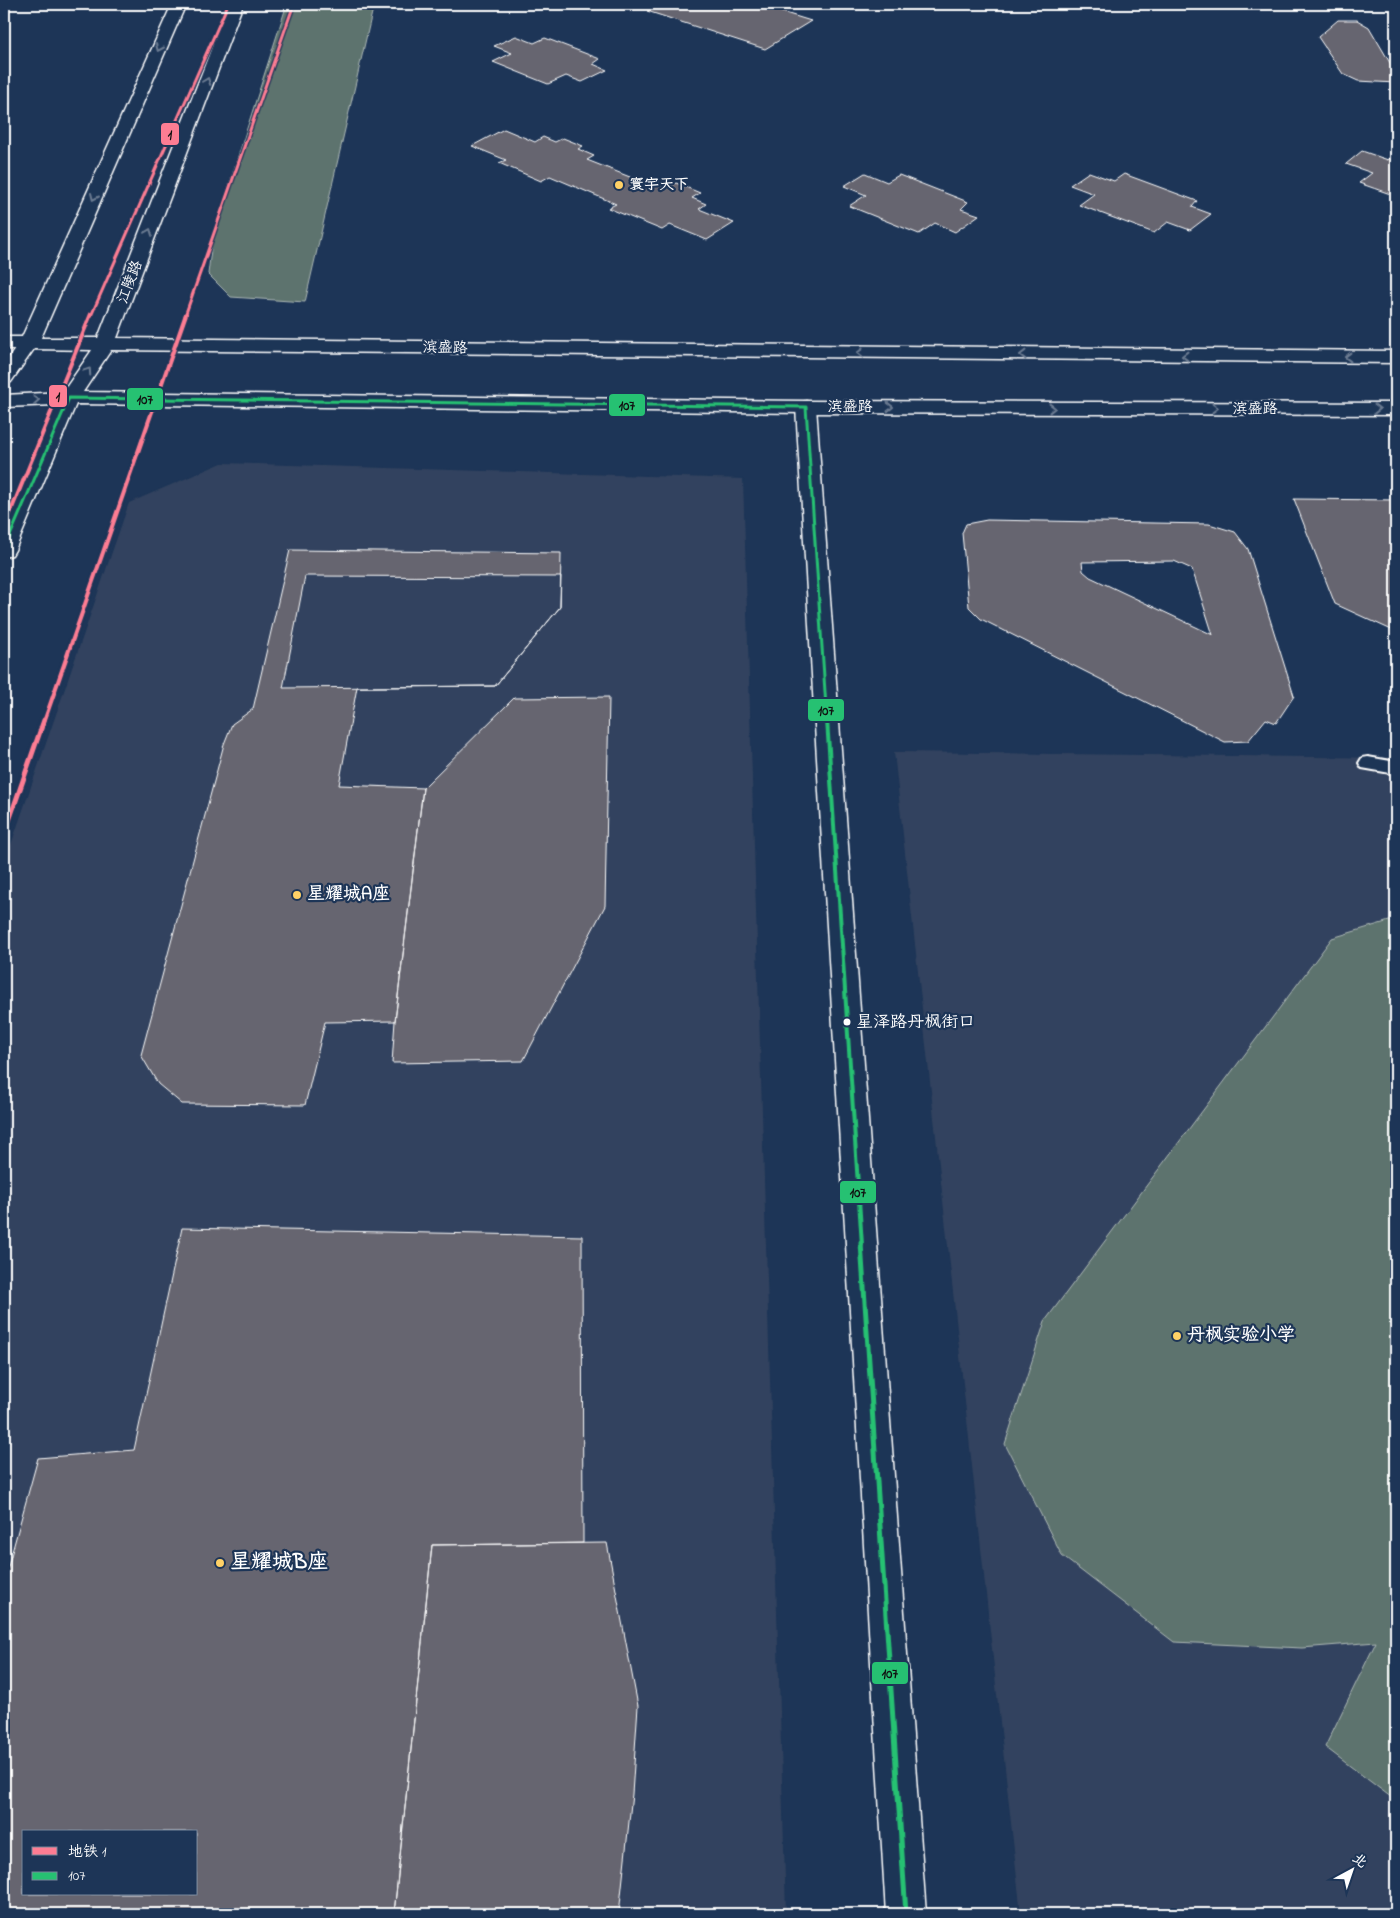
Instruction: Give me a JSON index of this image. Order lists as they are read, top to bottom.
{
  "streets": {
    "main road": ["江陵路", "滨盛路"]
  },
  "crossings": [
    ["江陵路", "滨盛路"]
  ],
  "places": [
    "寰宇天下",
    "星耀城A座",
    "星泽路丹枫街口",
    "丹枫实验小学",
    "星耀城B座"
  ],
  "lines": ["metro line 1", "transit line 107"],
  "legend": ["地铁 1", "107"],
  "north": "top right"
}
